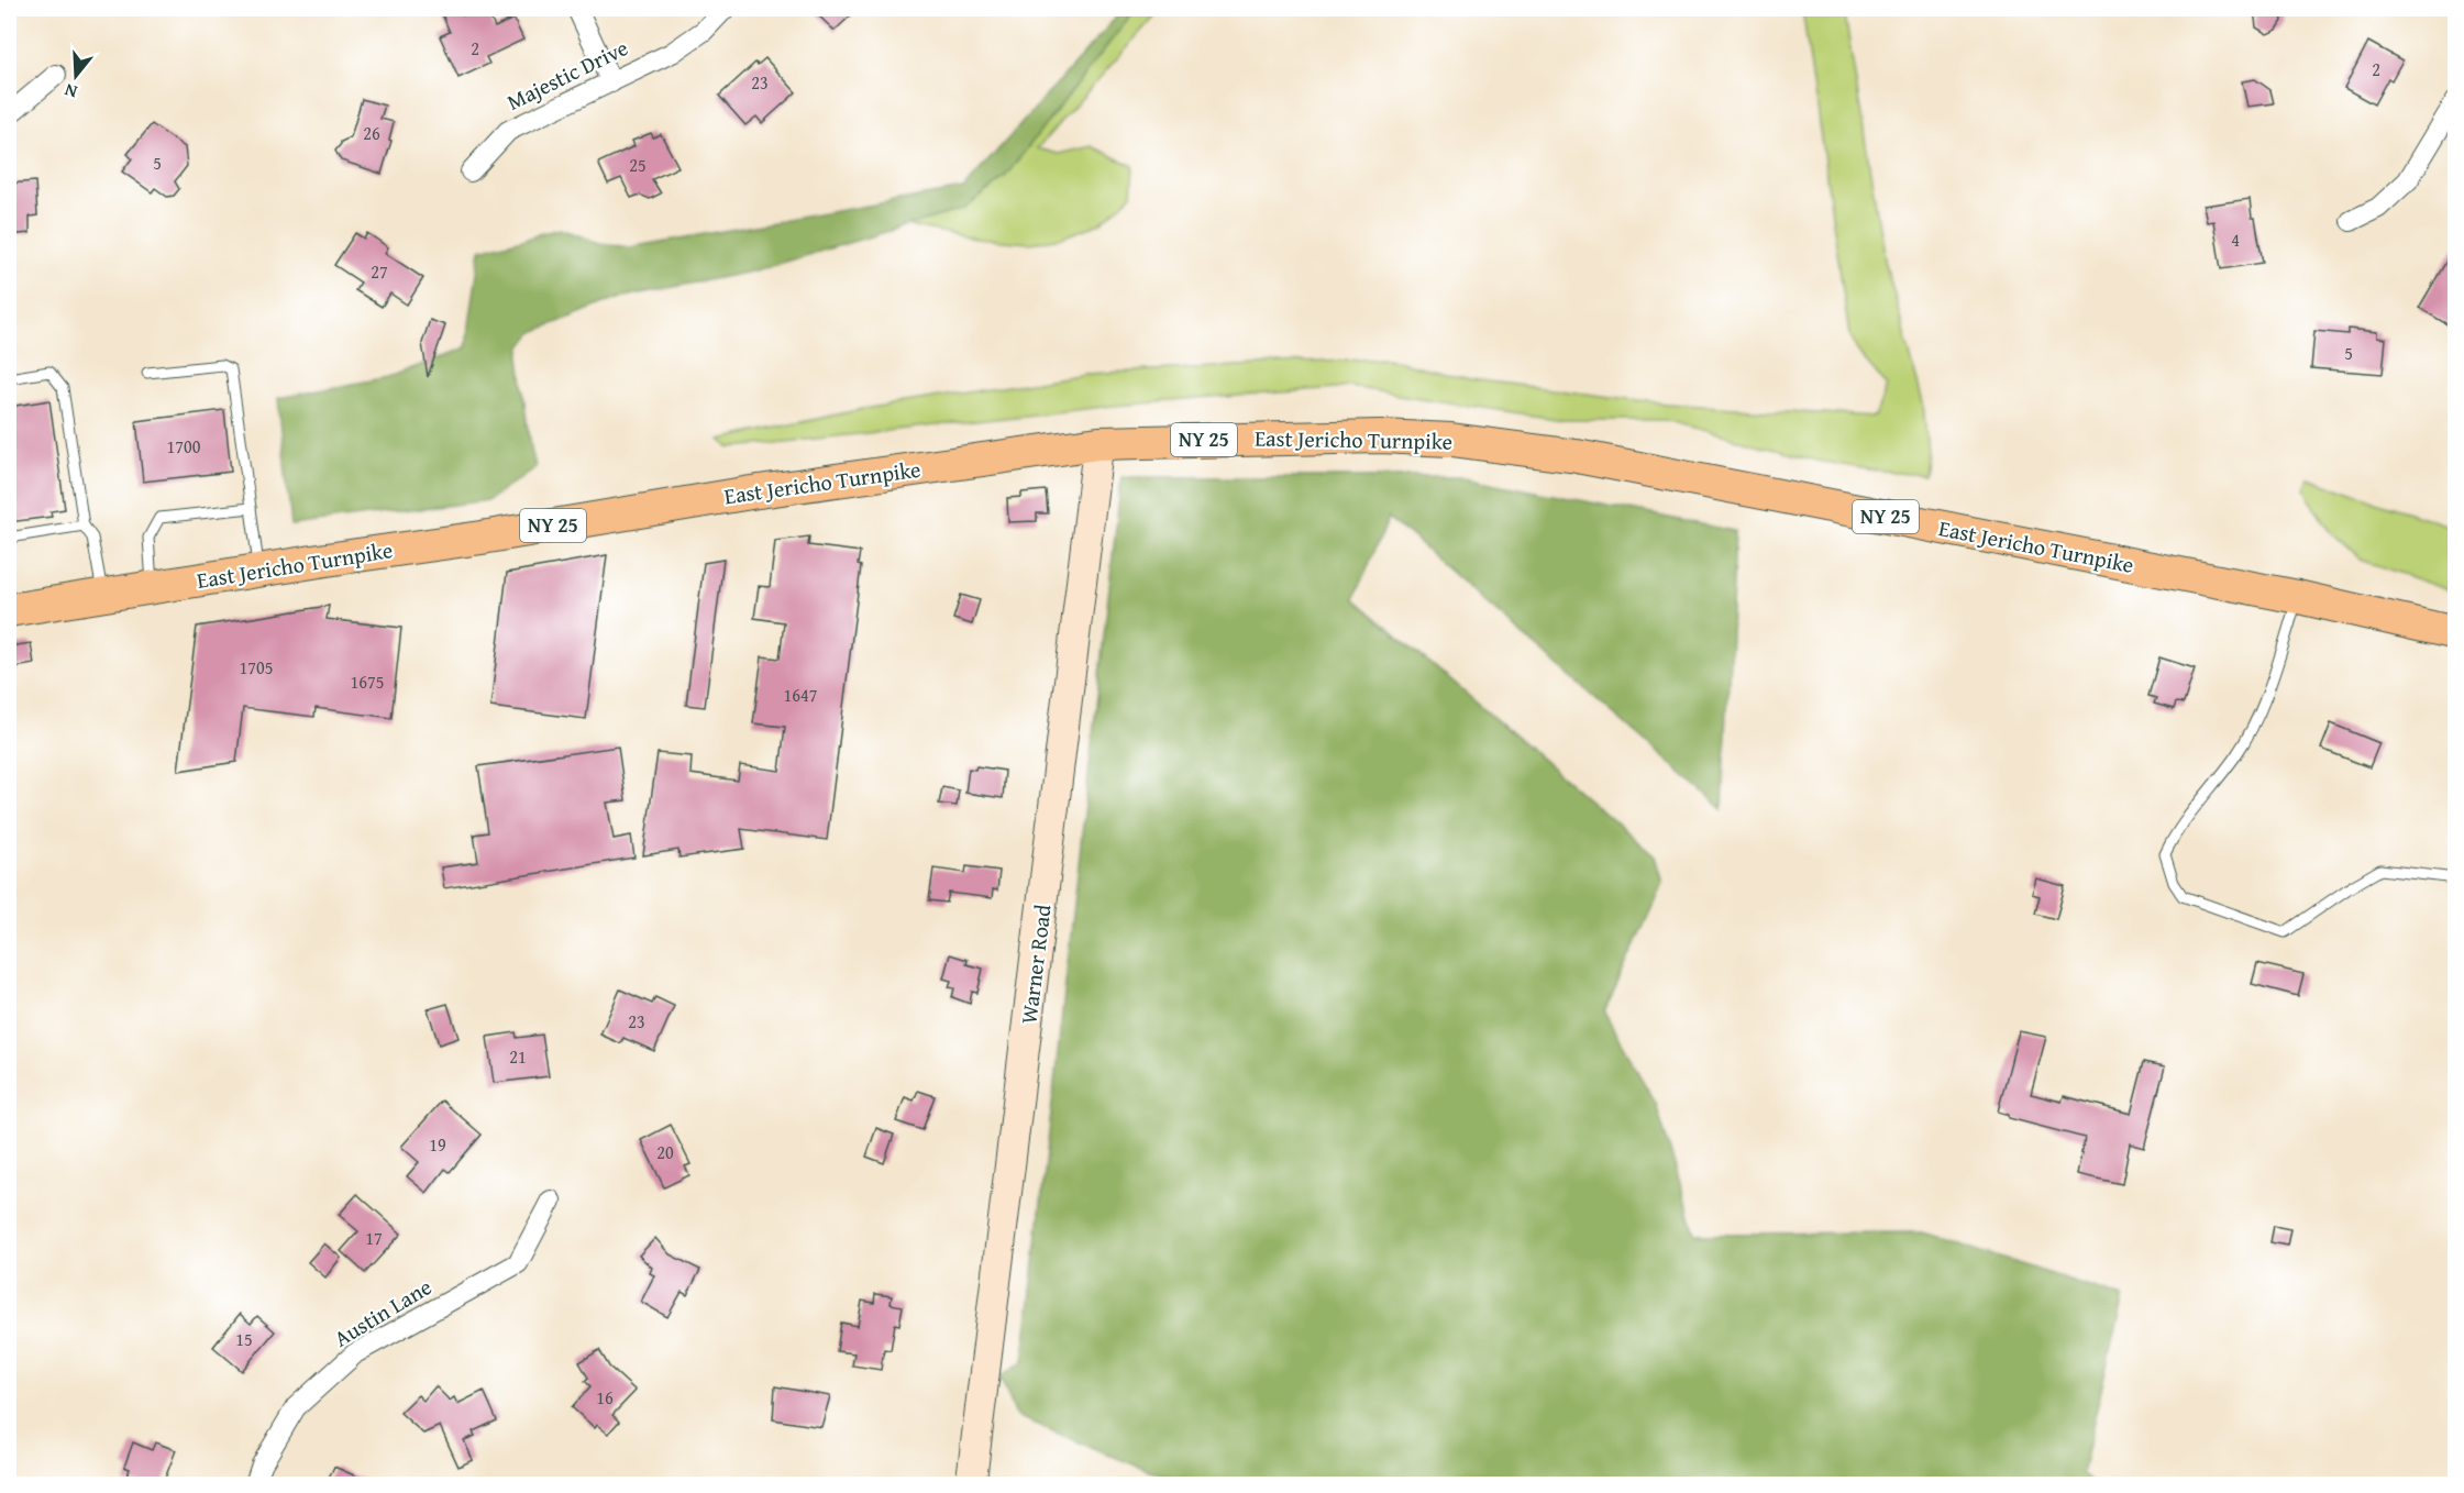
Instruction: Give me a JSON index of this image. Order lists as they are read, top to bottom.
{
  "streets": {
    "main road": ["NY 25", "East Jericho Turnpike"],
    "street": ["Majestic Drive", "Warner Road", "Austin Lane"]
  },
  "crossings": [
    ["East Jericho Turnpike", "Warner Road"]
  ],
  "house_numbers": [
    "2",
    "2",
    "23",
    "26",
    "5",
    "25",
    "4",
    "27",
    "5",
    "1700",
    "1705",
    "1675",
    "1647",
    "23",
    "21",
    "19",
    "20",
    "17",
    "15",
    "16"
  ],
  "north": "bottom"
}
